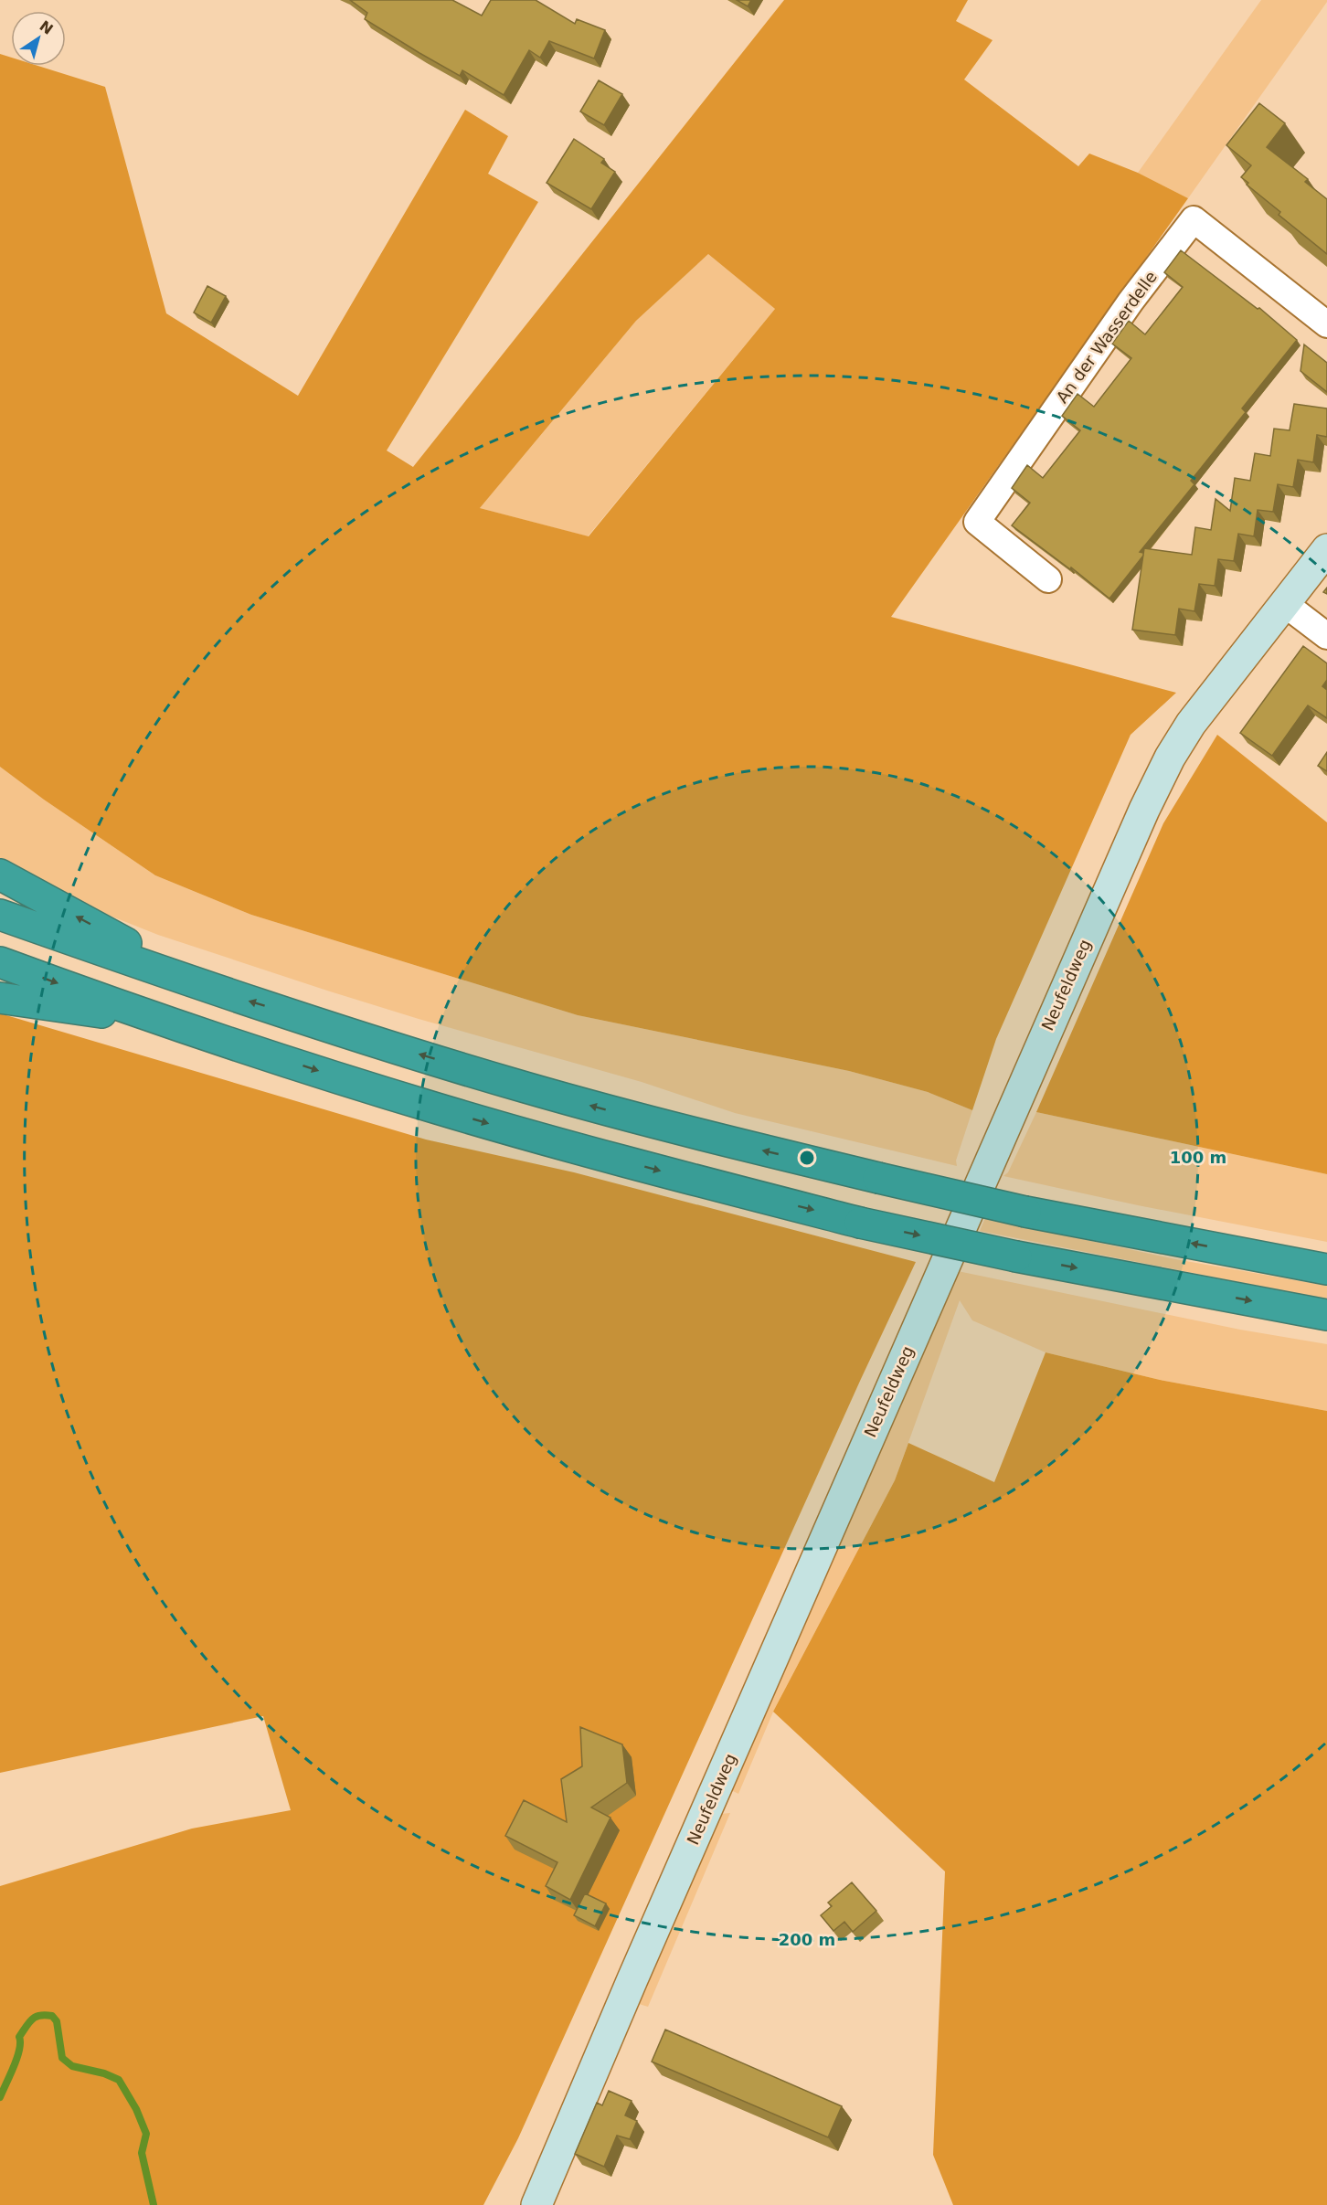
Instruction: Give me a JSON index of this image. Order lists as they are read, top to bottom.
{
  "streets": {
    "main road": ["Neufeldweg"],
    "street": ["An der Wasserdelle"]
  },
  "north": "top right",
  "rings": ["100 m", "200 m"]
}
